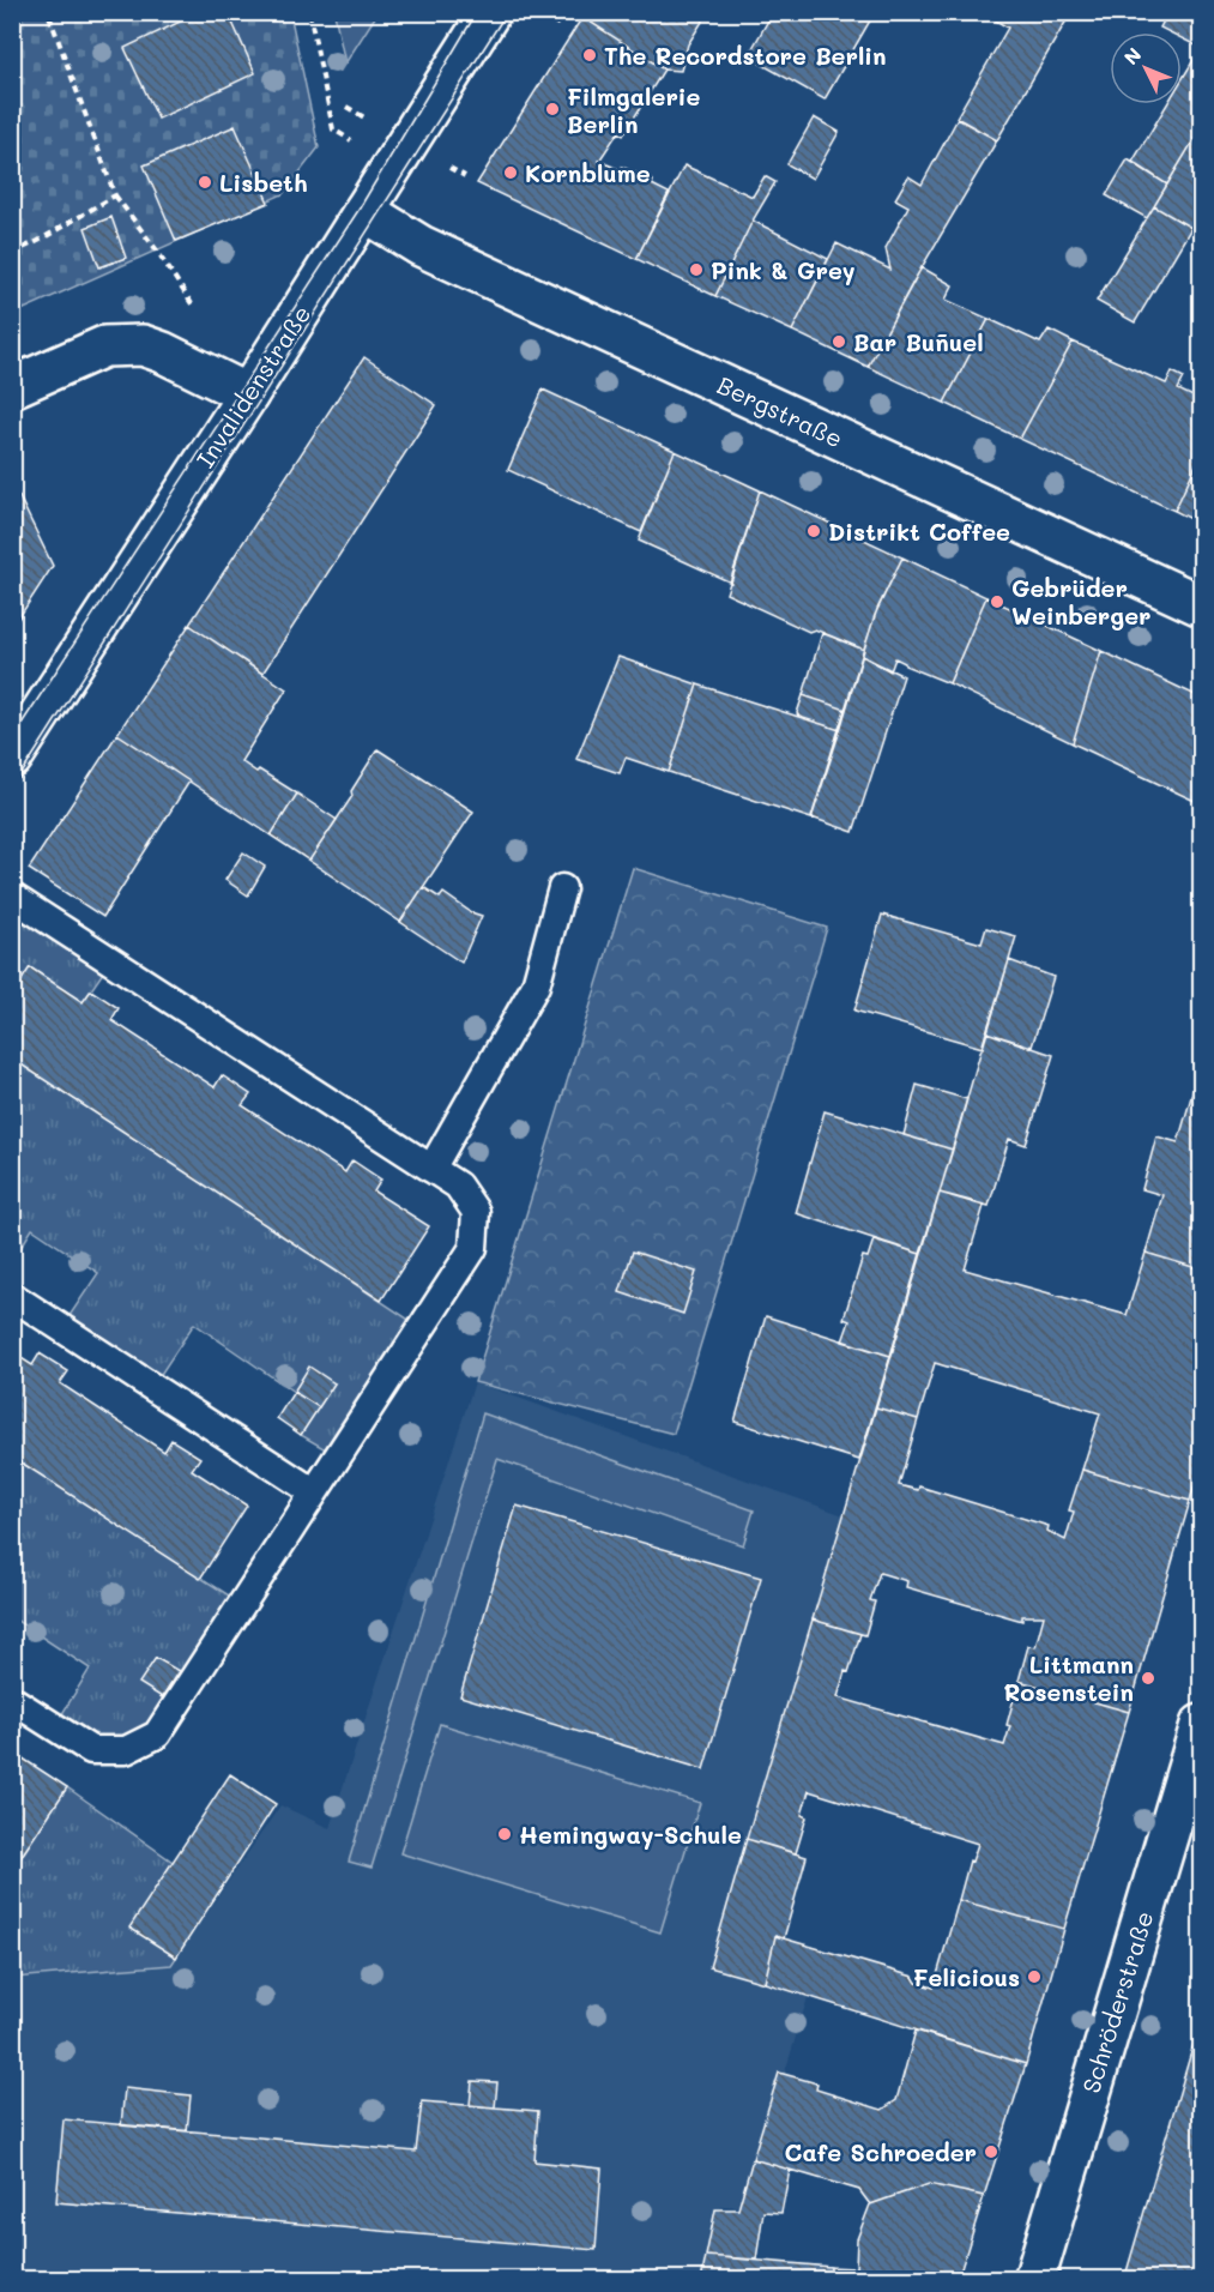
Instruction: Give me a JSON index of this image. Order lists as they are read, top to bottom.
{
  "streets": {
    "street": ["Invalidenstraße", "Bergstraße", "Schröderstraße"]
  },
  "crossings": [
    ["Invalidenstraße", "Bergstraße"]
  ],
  "places": [
    "The Recordstore Berlin",
    "Filmgalerie Berlin",
    "Kornblume",
    "Lisbeth",
    "Pink & Grey",
    "Bar Buñuel",
    "Distrikt Coffee",
    "Gebrüder Weinberger",
    "Littmann Rosenstein",
    "Hemingway-Schule",
    "Felicious",
    "Cafe Schroeder"
  ],
  "north": "top left"
}
